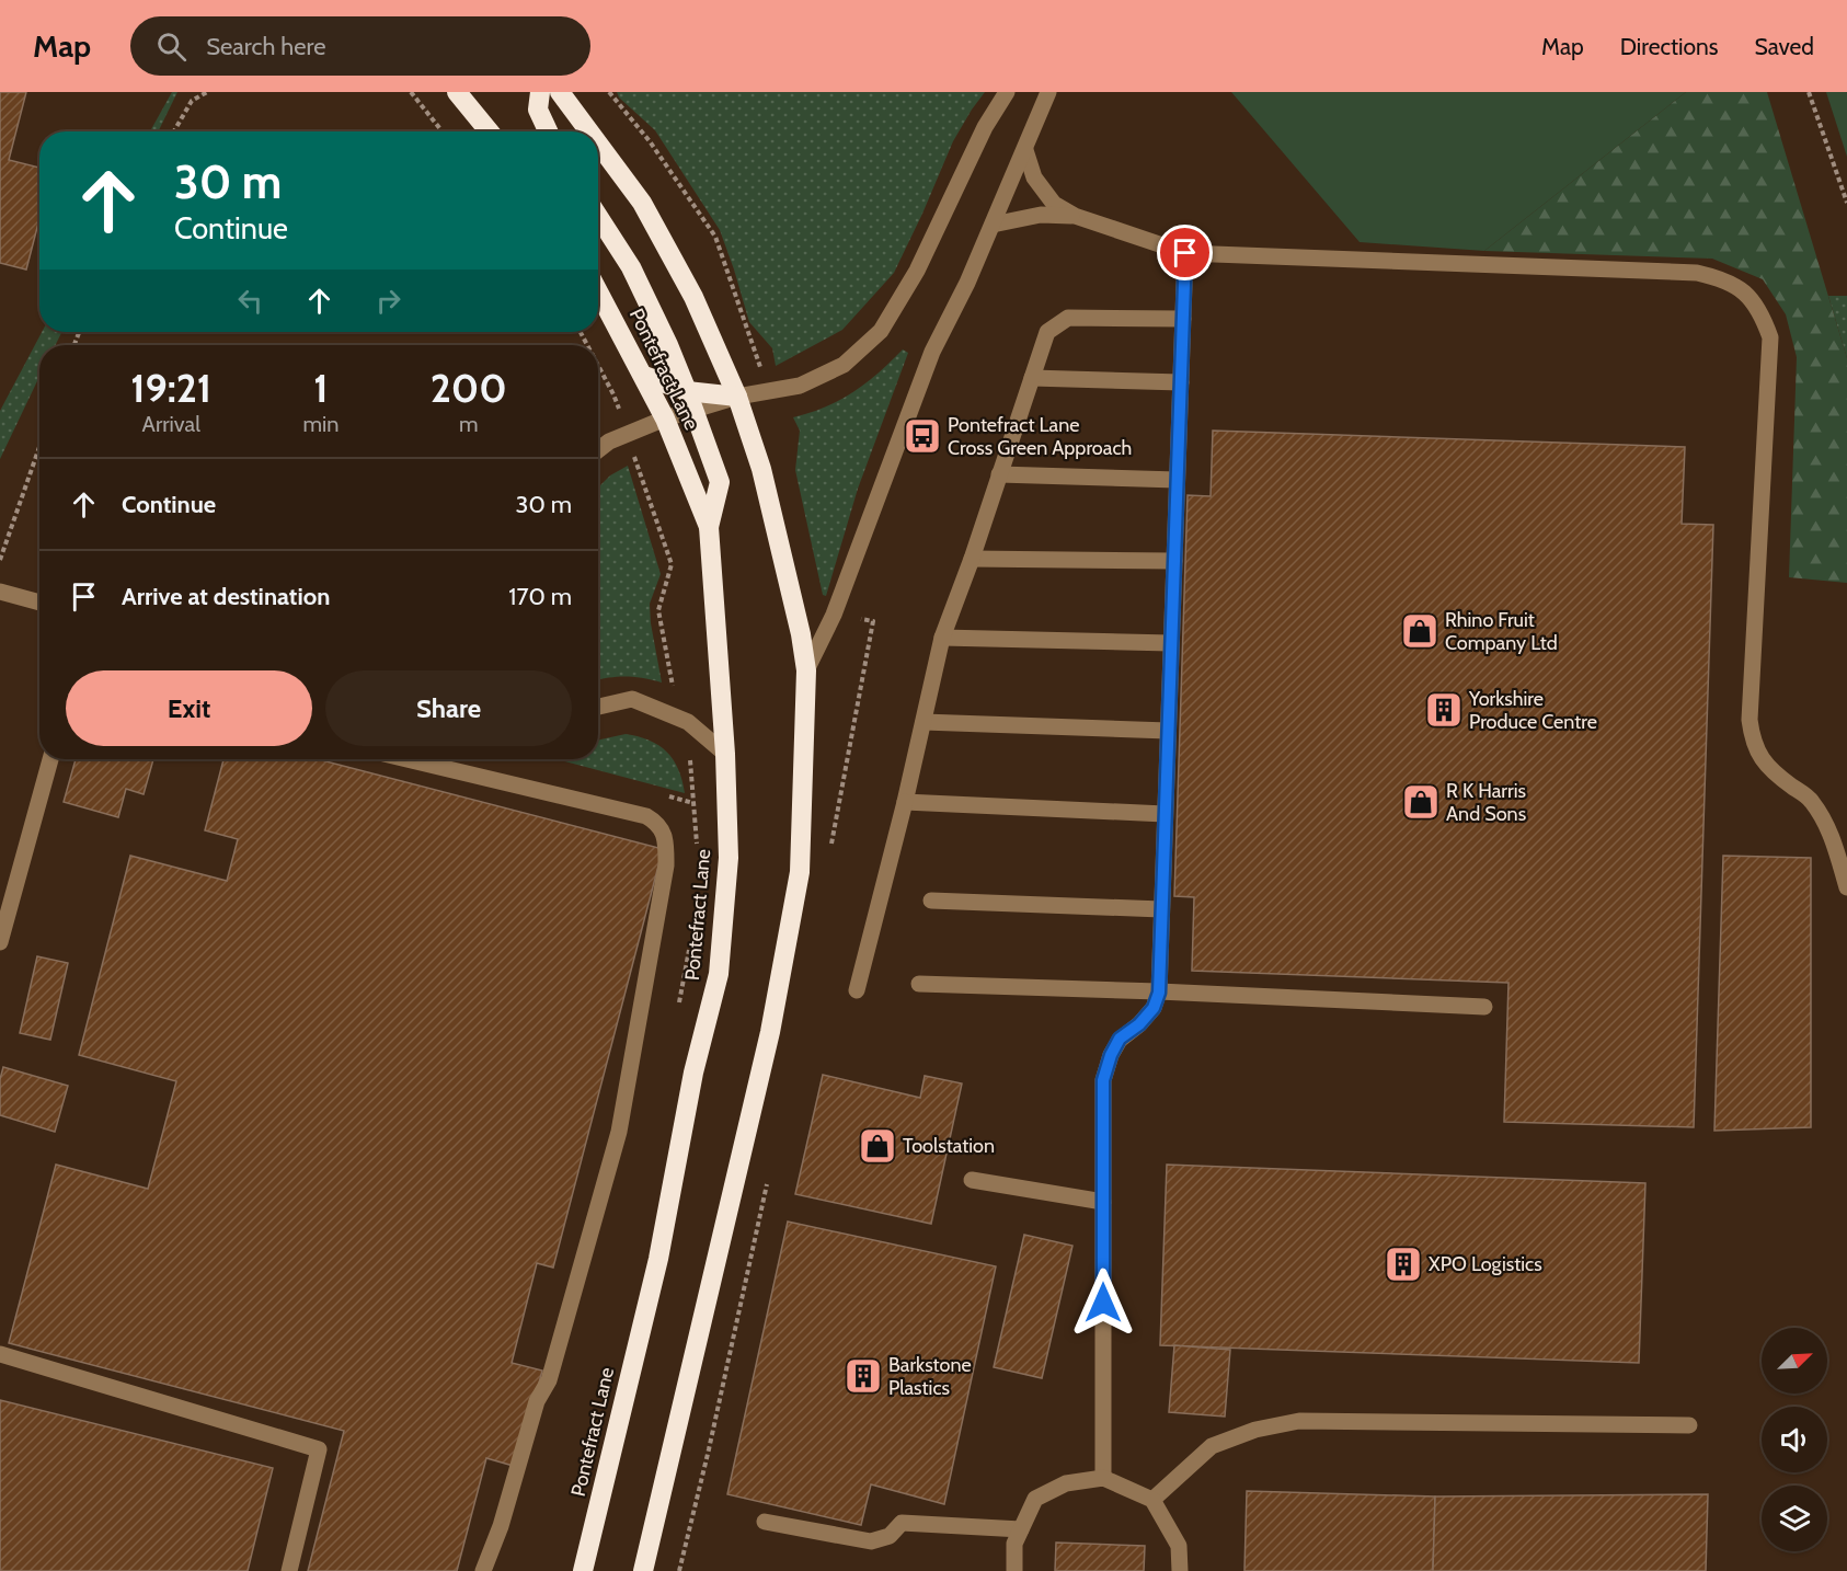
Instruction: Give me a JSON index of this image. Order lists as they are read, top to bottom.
{
  "streets": {
    "highway": ["Pontefract Lane"]
  },
  "places": {
    "bus stop": ["Pontefract Lane Cross Green Approach"],
    "shop": ["Rhino Fruit Company Ltd", "R K Harris And Sons", "Toolstation"],
    "building": ["Yorkshire Produce Centre", "XPO Logistics", "Barkstone Plastics"]
  },
  "north": "top right",
  "page": {
    "header": "Map",
    "search": "Search here",
    "nav": ["Map", "Directions", "Saved"],
    "turn": ["30 m", "Continue"],
    "eta": [
      "19:21",
      "Arrival",
      "1",
      "min",
      "200",
      "m"
    ],
    "list": [
      {
        "name": "Continue",
        "value": "30 m"
      },
      {
        "name": "Arrive at destination",
        "value": "170 m"
      }
    ],
    "buttons": ["Exit", "Share"]
  }
}
